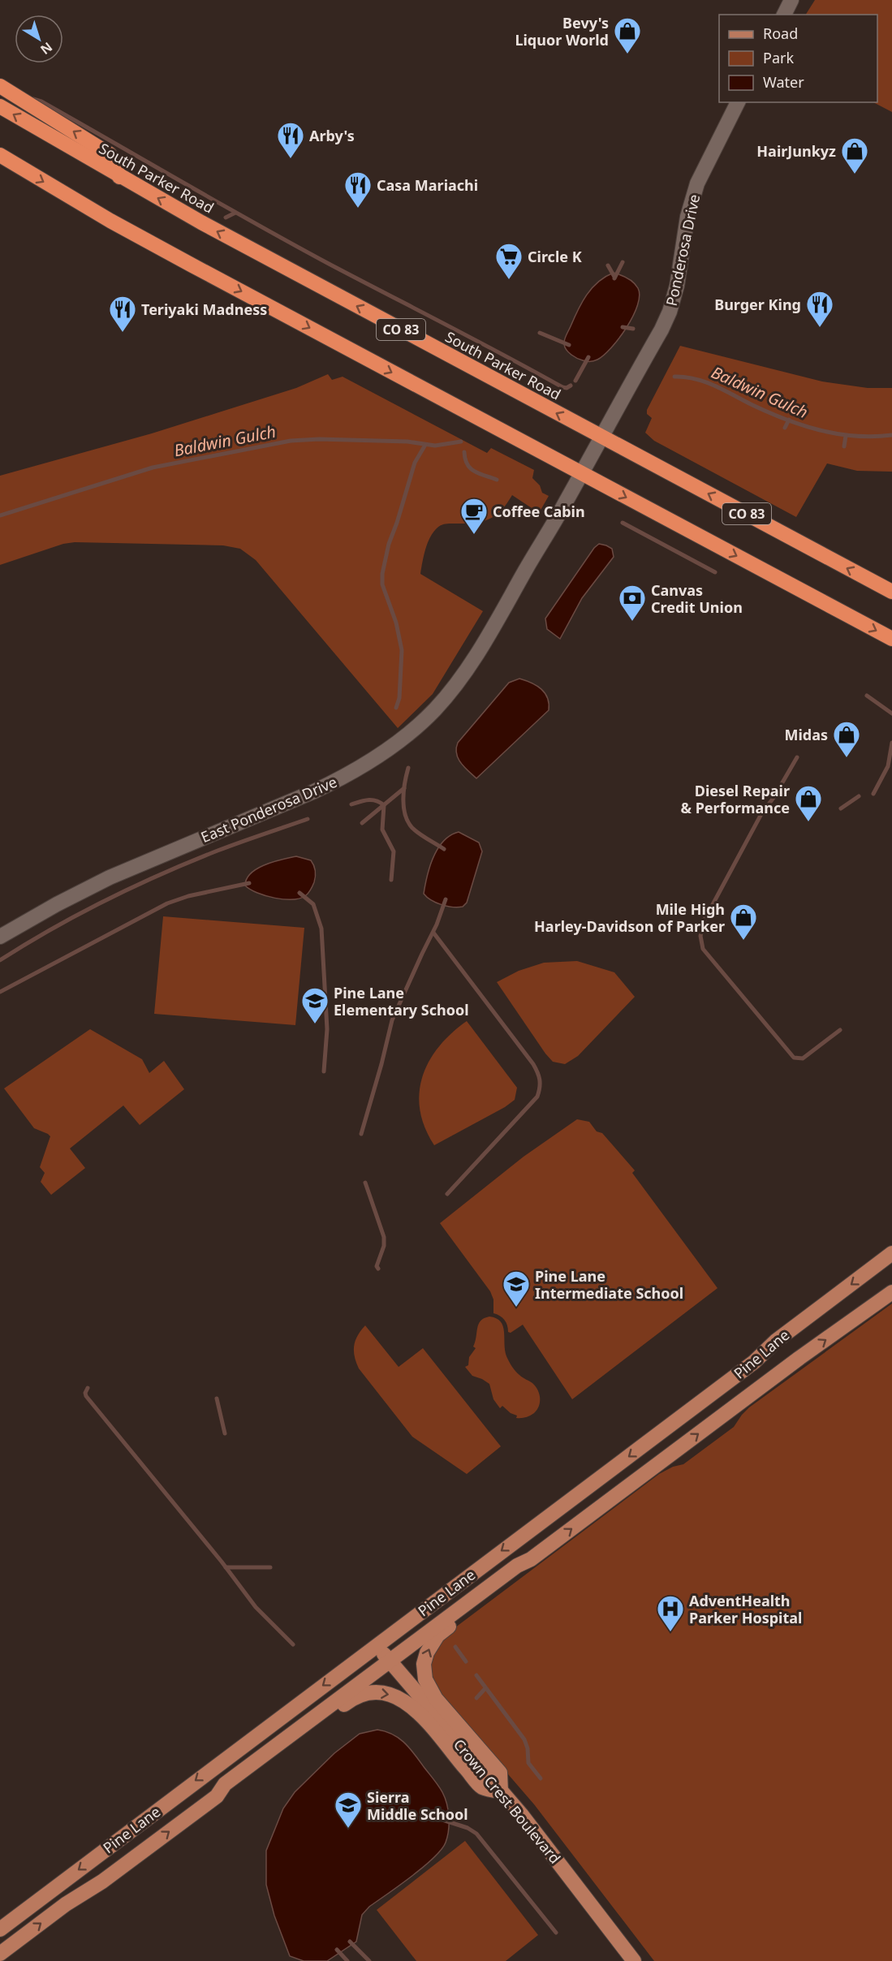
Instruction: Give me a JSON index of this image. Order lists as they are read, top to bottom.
{
  "streets": {
    "highway": ["South Parker Road", "CO 83"],
    "main road": ["Pine Lane", "Crown Crest Boulevard"],
    "street": ["Ponderosa Drive", "East Ponderosa Drive"]
  },
  "crossings": [
    ["South Parker Road", "Ponderosa Drive"],
    ["Ponderosa Drive", "CO 83"],
    ["Ponderosa Drive", "East Ponderosa Drive"],
    ["CO 83", "East Ponderosa Drive"],
    ["Pine Lane", "Crown Crest Boulevard"]
  ],
  "water": ["Baldwin Gulch"],
  "places": {
    "shop": [
      "Bevy's Liquor World",
      "HairJunkyz",
      "Midas",
      "Diesel Repair & Performance",
      "Mile High Harley-Davidson of Parker"
    ],
    "restaurant": [
      "Arby's",
      "Casa Mariachi",
      "Burger King",
      "Teriyaki Madness"
    ],
    "supermarket": ["Circle K"],
    "cafe": ["Coffee Cabin"],
    "bank": ["Canvas Credit Union"],
    "school or university": ["Pine Lane Elementary School", "Pine Lane Intermediate School", "Sierra Middle School"],
    "hospital": ["AdventHealth Parker Hospital"]
  },
  "legend": ["Road", "Park", "Water"],
  "north": "bottom right"
}
